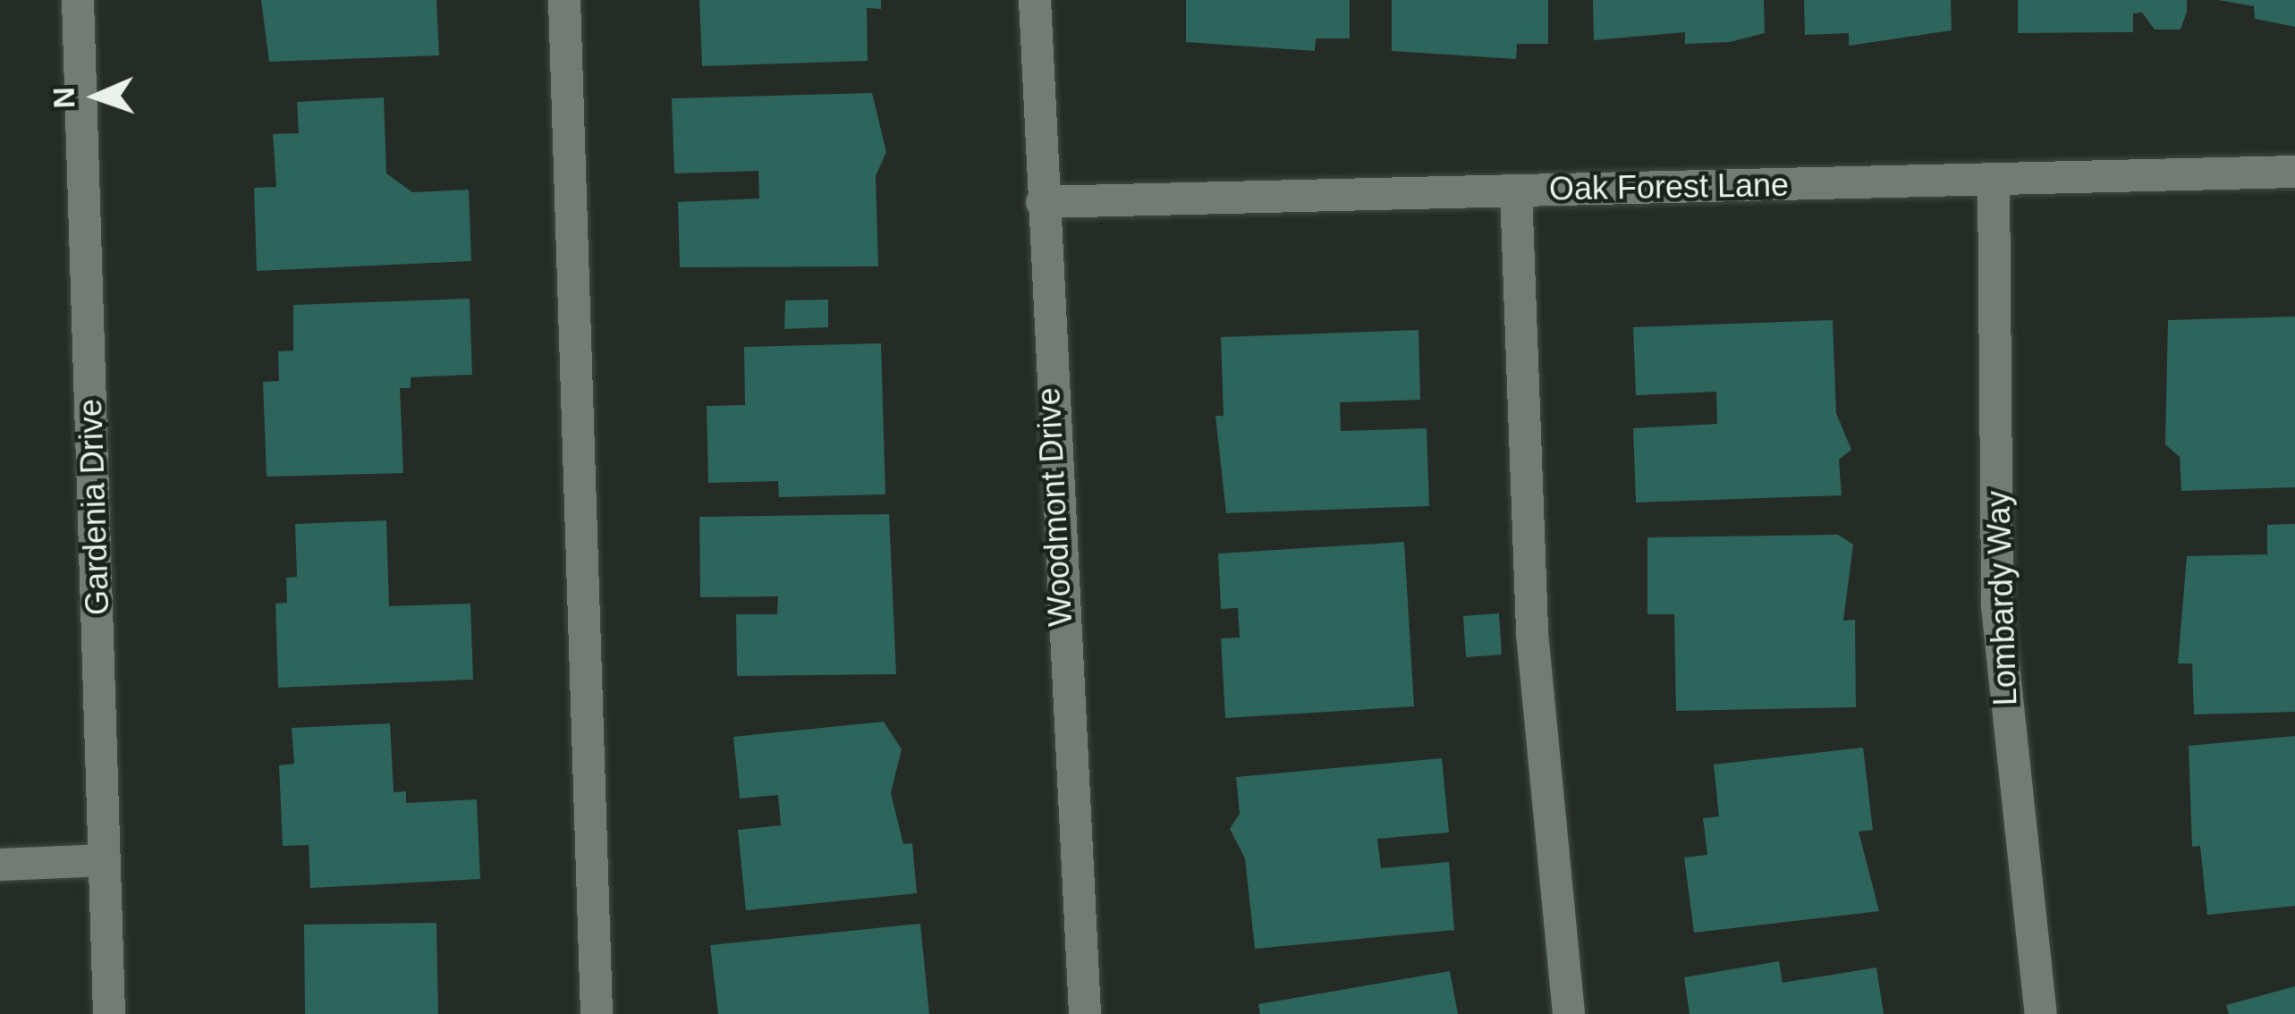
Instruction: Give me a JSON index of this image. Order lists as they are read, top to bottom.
{
  "streets": {
    "street": [
      "Oak Forest Lane",
      "Gardenia Drive",
      "Woodmont Drive",
      "Lombardy Way"
    ]
  },
  "crossings": [
    ["Oak Forest Lane", "Woodmont Drive"],
    ["Oak Forest Lane", "Lombardy Way"]
  ],
  "north": "left"
}
